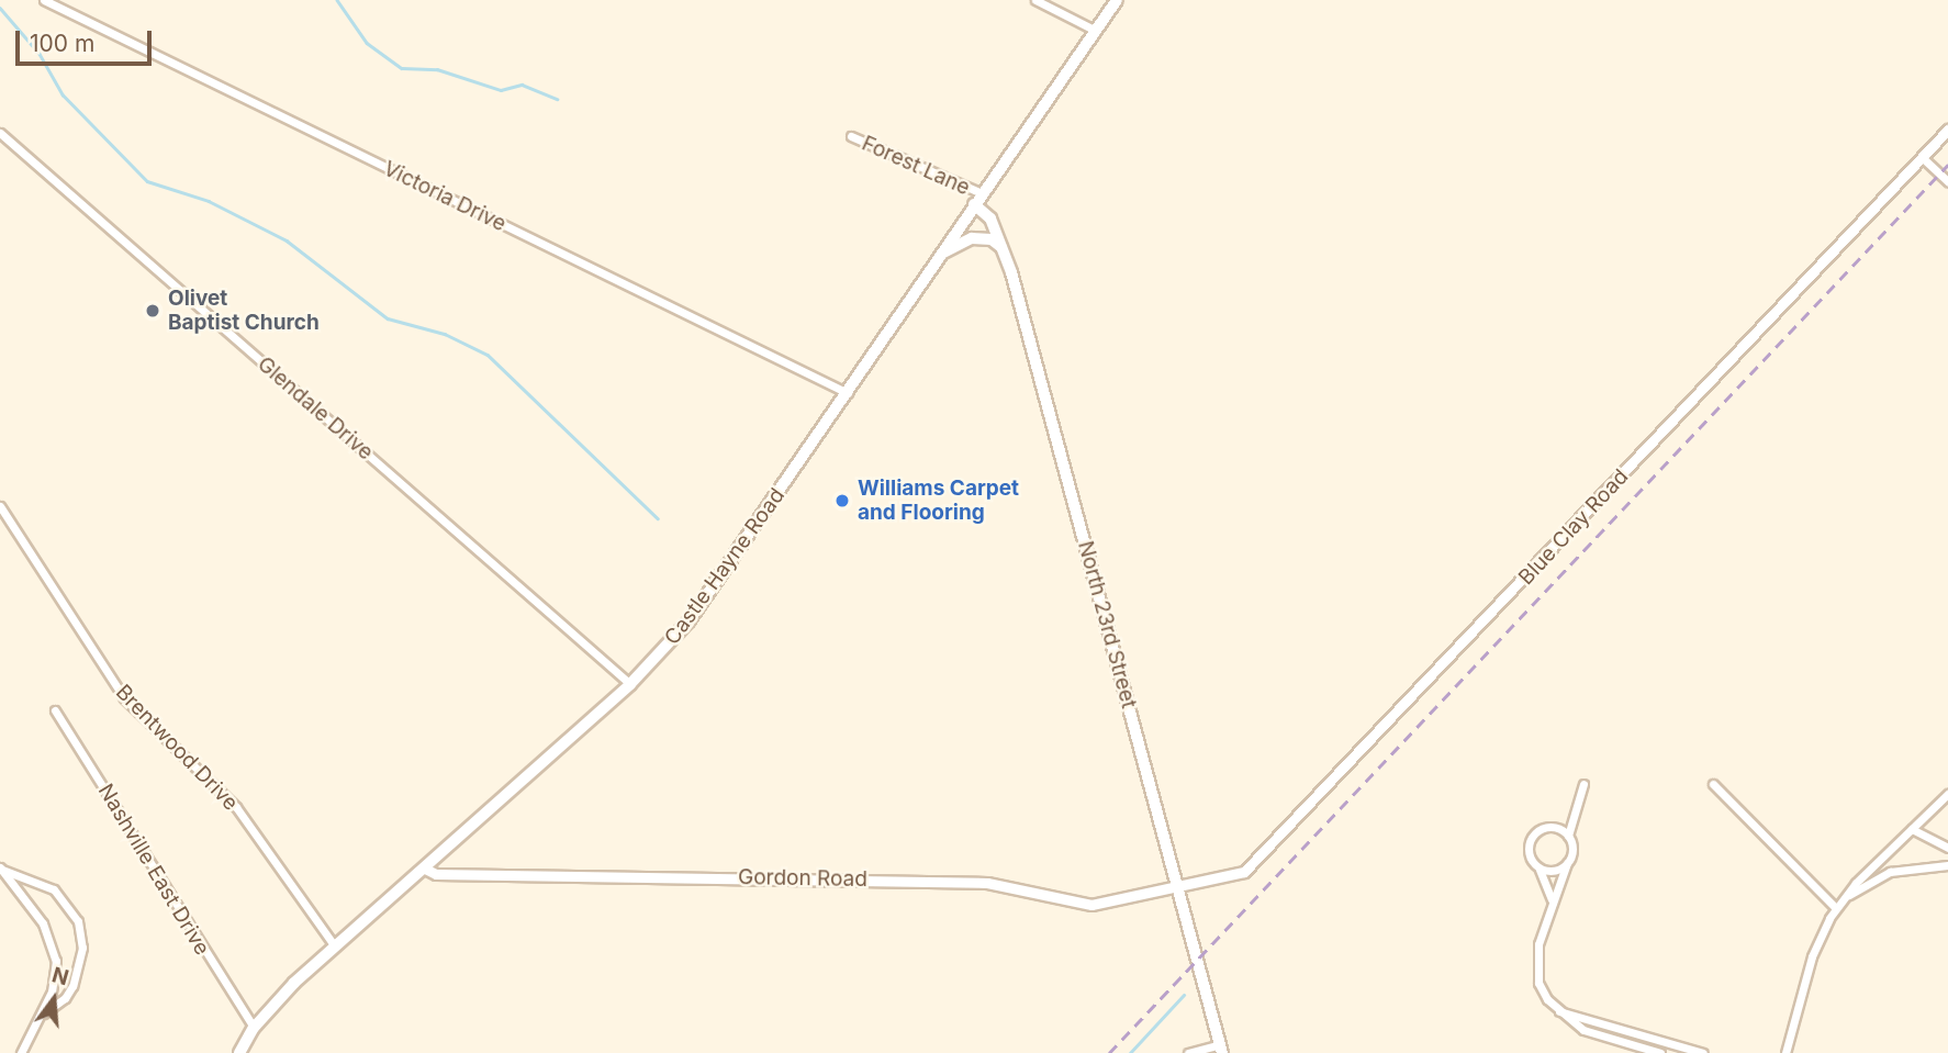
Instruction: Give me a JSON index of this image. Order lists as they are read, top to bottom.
{
  "streets": {
    "main road": ["Castle Hayne Road", "North 23rd Street"],
    "street": [
      "Forest Lane",
      "Victoria Drive",
      "Glendale Drive",
      "Blue Clay Road",
      "Brentwood Drive",
      "Nashville East Drive",
      "Gordon Road"
    ]
  },
  "crossings": [
    ["Forest Lane", "Castle Hayne Road"],
    ["Victoria Drive", "Castle Hayne Road"],
    ["Glendale Drive", "Castle Hayne Road"],
    ["Blue Clay Road", "North 23rd Street"],
    ["Blue Clay Road", "Gordon Road"],
    ["Castle Hayne Road", "North 23rd Street"],
    ["Castle Hayne Road", "Brentwood Drive"],
    ["Castle Hayne Road", "Nashville East Drive"],
    ["Castle Hayne Road", "Gordon Road"],
    ["North 23rd Street", "Gordon Road"]
  ],
  "places": ["Olivet Baptist Church", "Williams Carpet and Flooring"],
  "scale_bar": "100 m",
  "north": "top"
}
